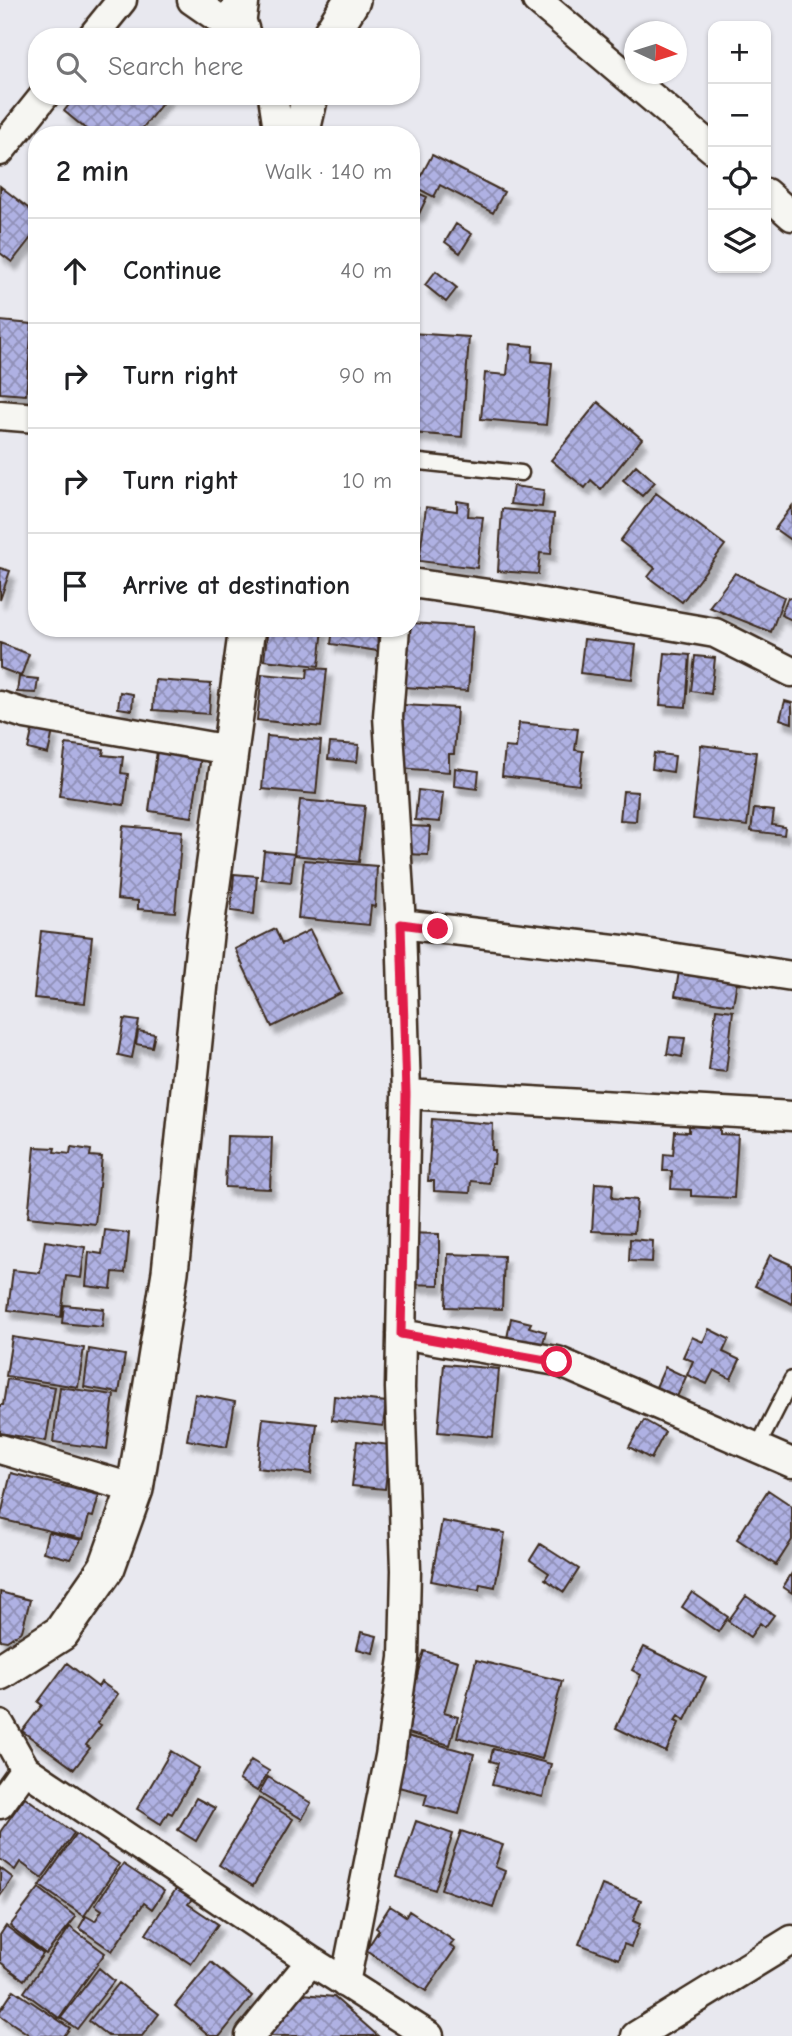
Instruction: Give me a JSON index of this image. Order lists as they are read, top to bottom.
{
  "north": "right",
  "page": {
    "map_buttons": ["+", "−"],
    "search": "Search here",
    "heading": ["2 min", "Walk · 140 m"],
    "list": [
      ["Continue", "40 m"],
      ["Turn right", "90 m"],
      ["Turn right", "10 m"],
      "Arrive at destination"
    ]
  }
}
